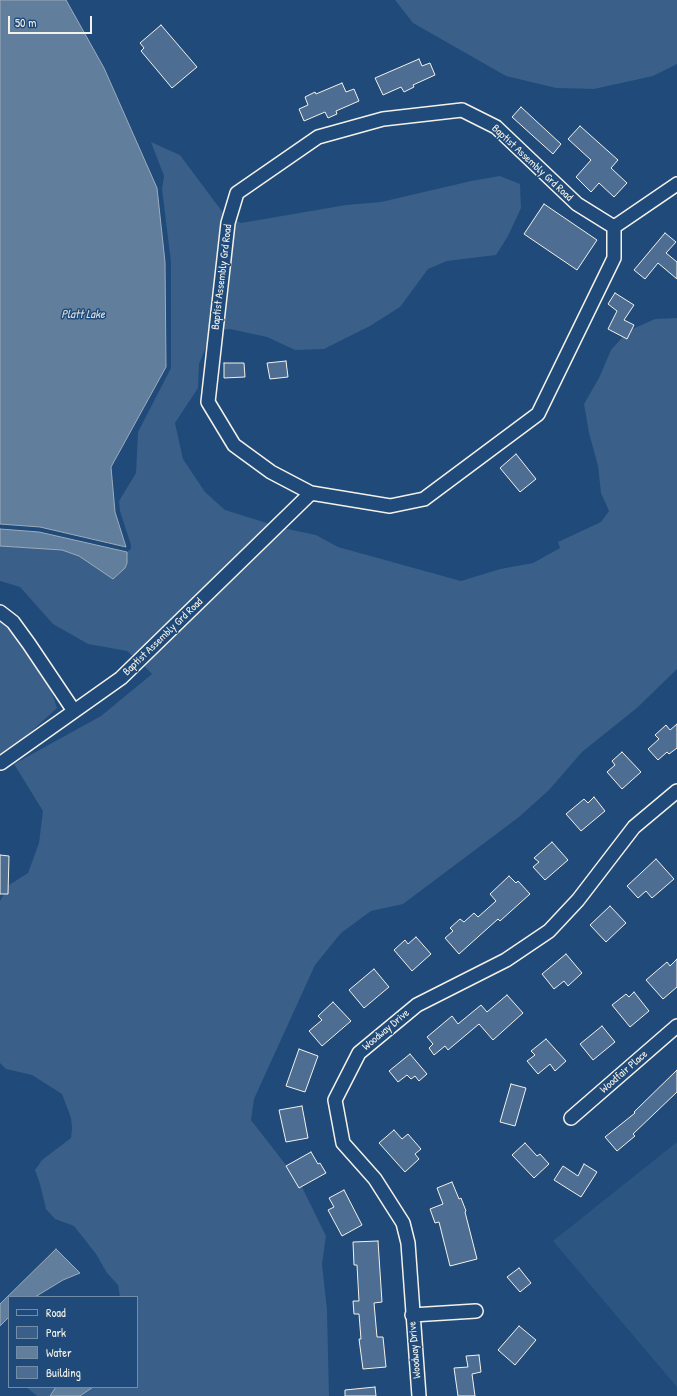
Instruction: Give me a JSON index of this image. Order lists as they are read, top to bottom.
{
  "streets": {
    "street": ["Baptist Assembly Grd Road", "Woodway Drive", "Woodfair Place"]
  },
  "water": ["Platt Lake"],
  "legend": [
    "Road",
    "Park",
    "Water",
    "Building"
  ],
  "scale_bar": "50 m"
}
